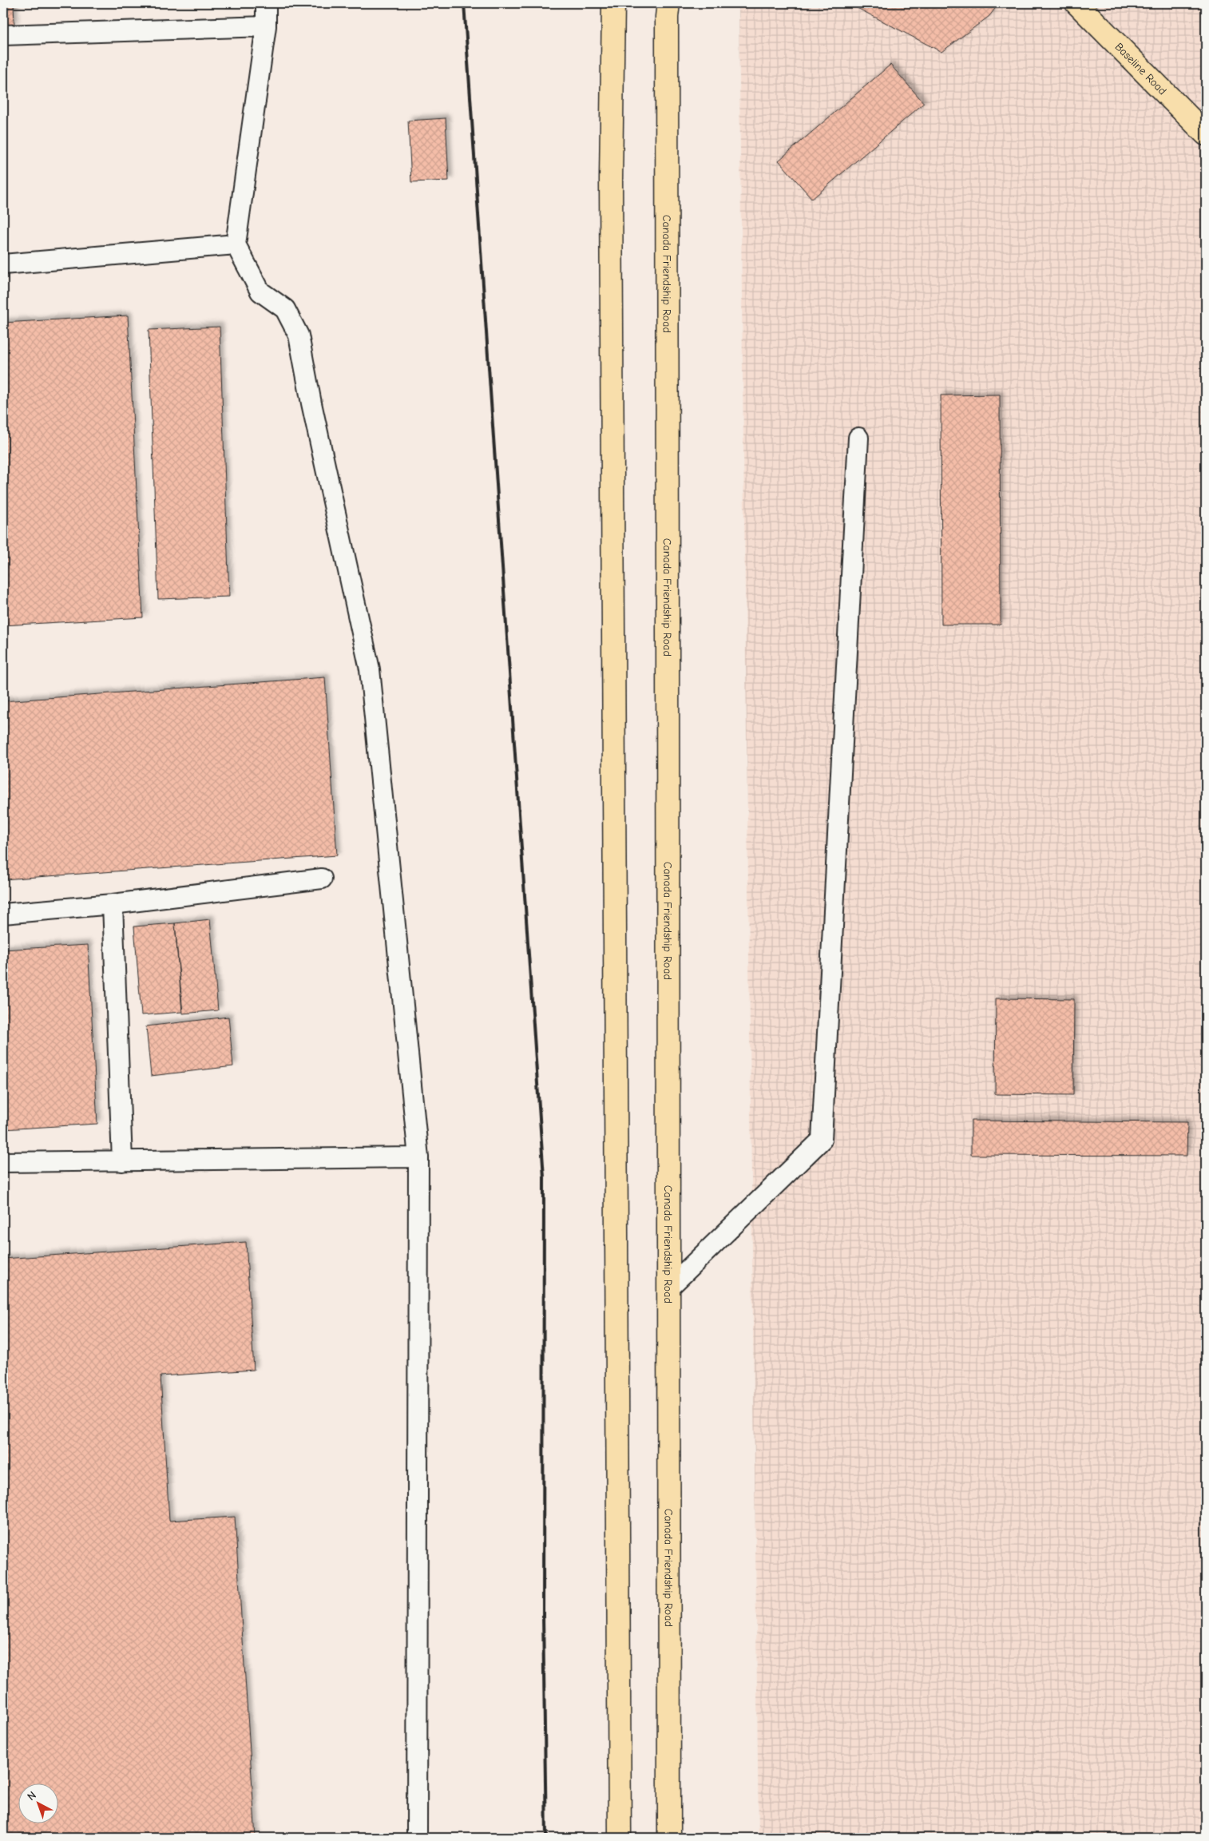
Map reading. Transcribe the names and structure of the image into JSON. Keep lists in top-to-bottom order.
{
  "streets": {
    "main road": ["Baseline Road", "Canada Friendship Road"]
  },
  "north": "top left"
}
